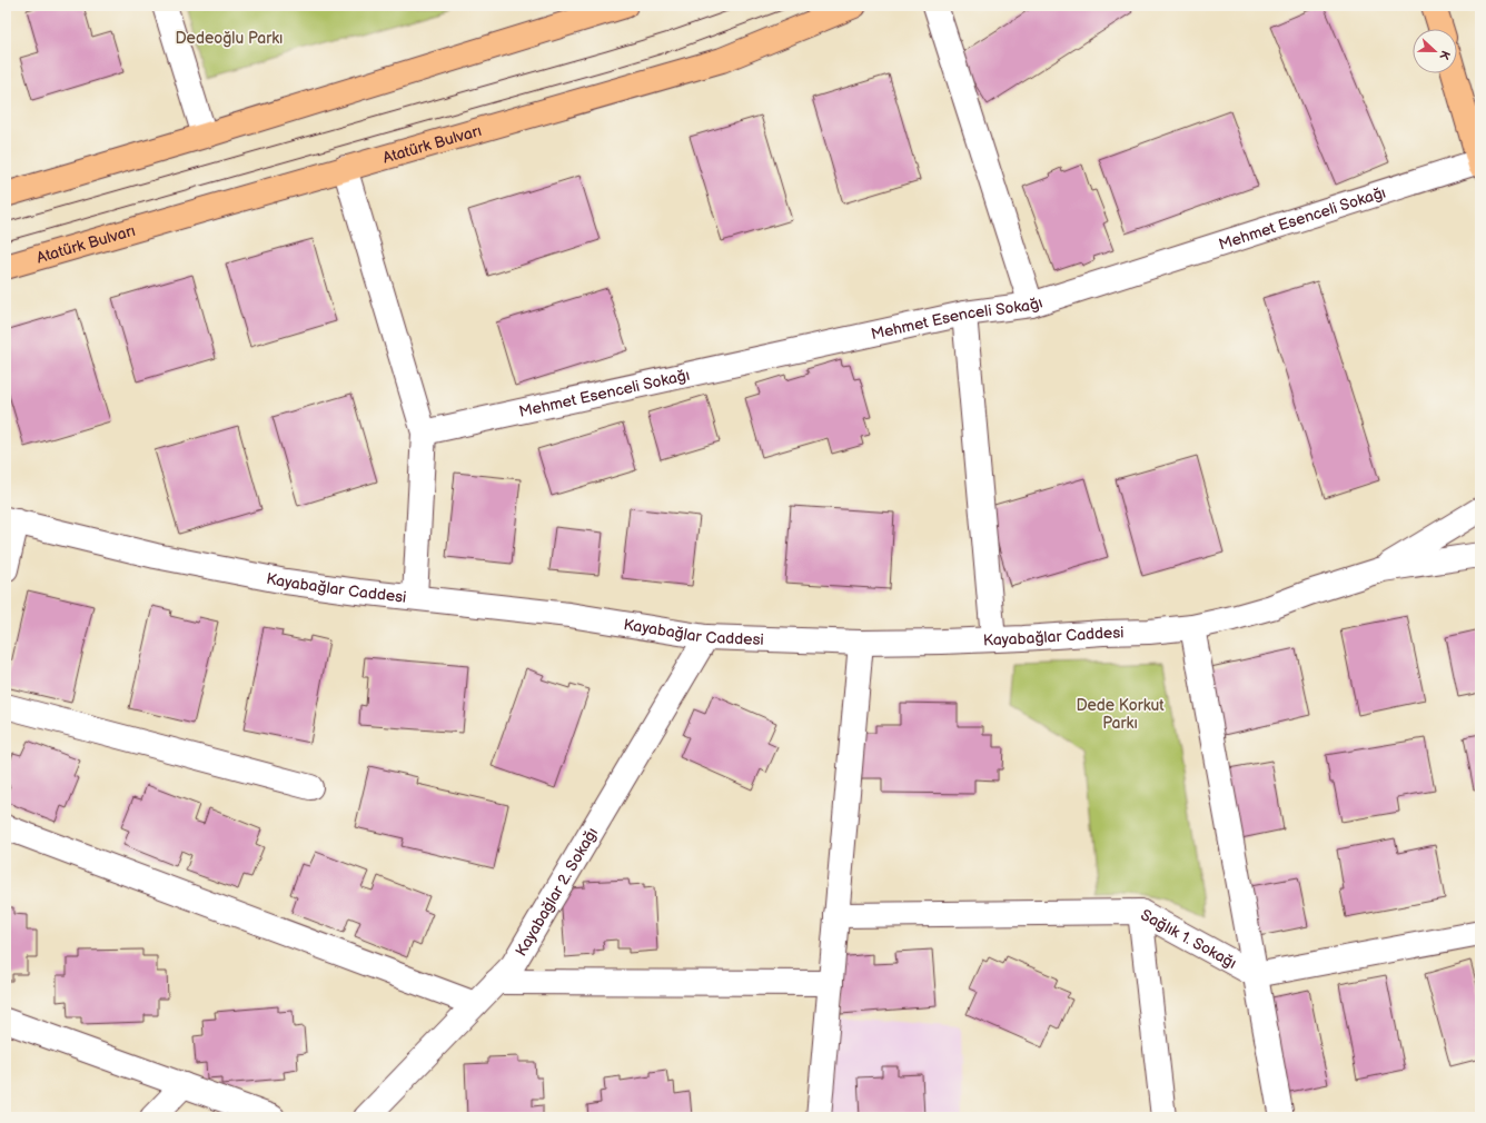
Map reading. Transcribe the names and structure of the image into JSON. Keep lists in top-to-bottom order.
{
  "streets": {
    "main road": ["Atatürk Bulvarı"],
    "street": [
      "Mehmet Esenceli Sokağı",
      "Kayabağlar Caddesi",
      "Kayabağlar 2. Sokağı",
      "Sağlık 1. Sokağı"
    ]
  },
  "crossings": [
    ["Kayabağlar Caddesi", "Kayabağlar 2. Sokağı"]
  ],
  "parks": ["Dedeoğlu Parkı", "Dede Korkut Parkı"],
  "north": "right"
}
